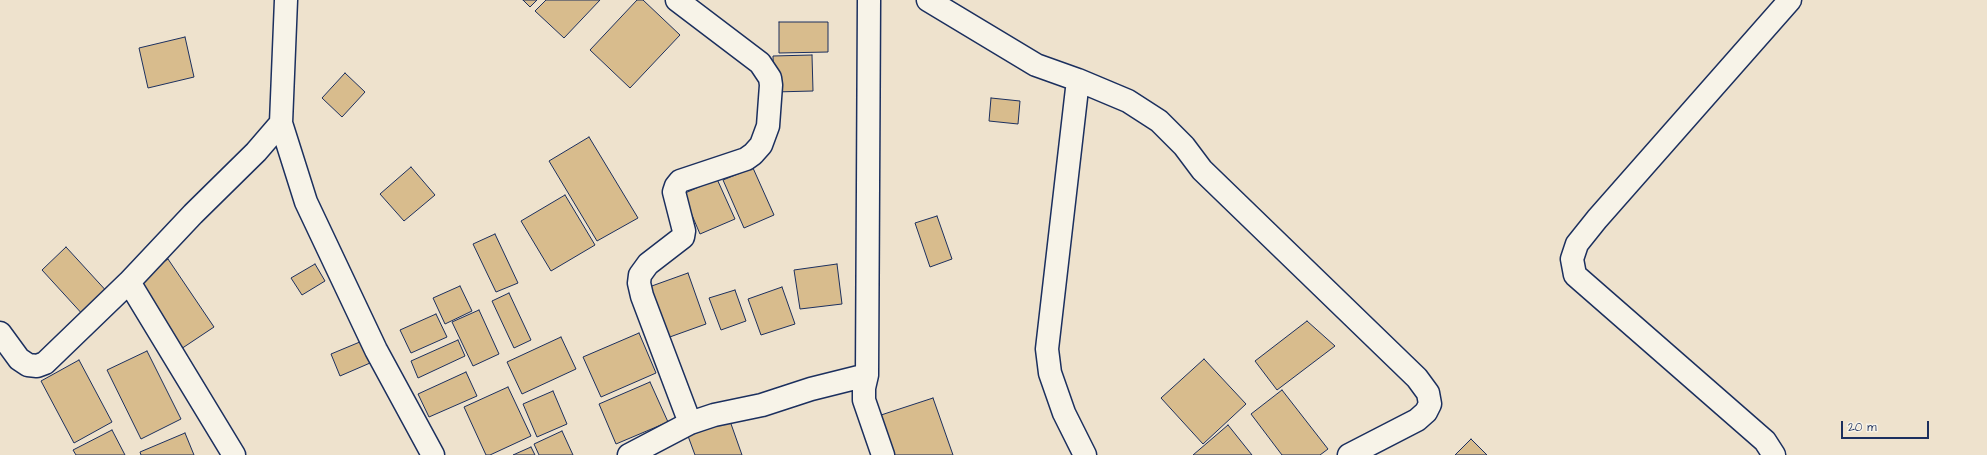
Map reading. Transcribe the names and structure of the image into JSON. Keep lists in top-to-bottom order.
{
  "scale_bar": "20 m"
}
